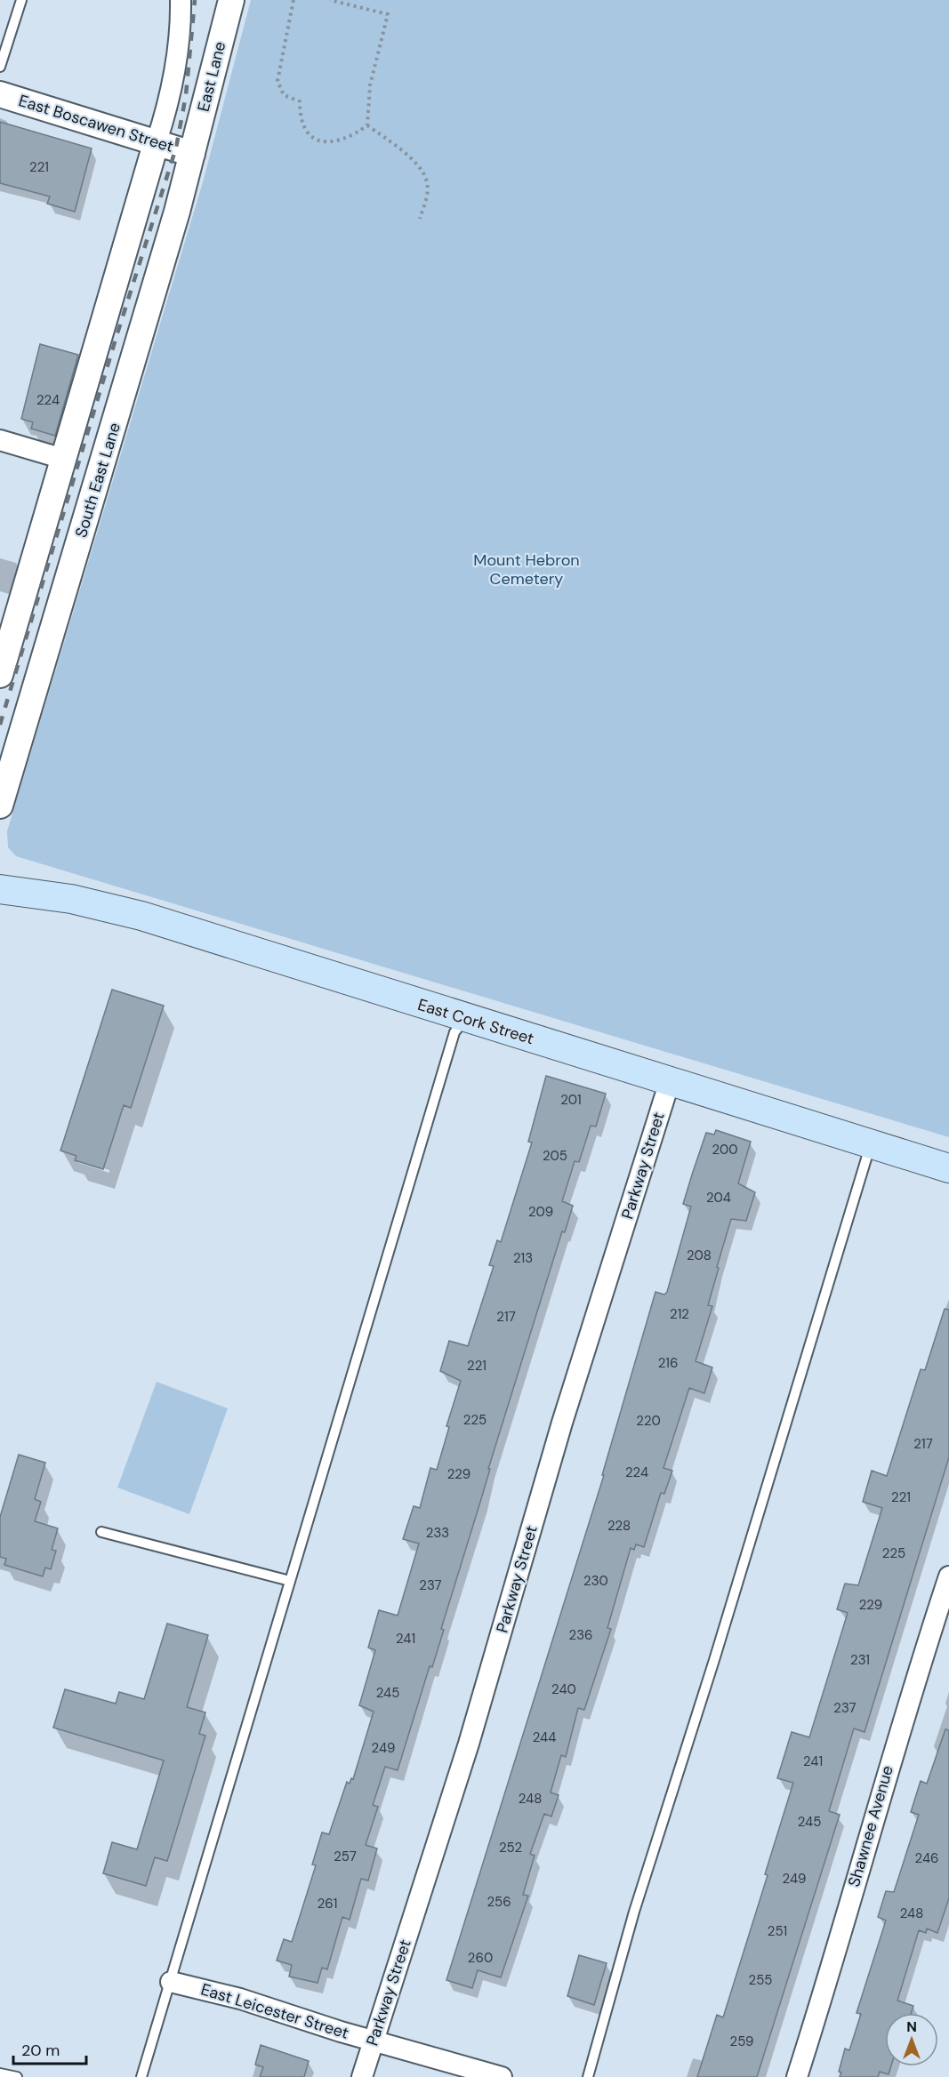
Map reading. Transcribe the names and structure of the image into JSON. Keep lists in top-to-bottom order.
{
  "streets": {
    "main road": ["East Cork Street"],
    "street": [
      "East Lane",
      "East Boscawen Street",
      "South East Lane",
      "Parkway Street",
      "Shawnee Avenue",
      "East Leicester Street"
    ]
  },
  "crossings": [
    ["East Lane", "East Boscawen Street"],
    ["East Lane", "South East Lane"],
    ["East Boscawen Street", "South East Lane"],
    ["East Cork Street", "Parkway Street"],
    ["Parkway Street", "East Leicester Street"]
  ],
  "parks": ["Mount Hebron Cemetery"],
  "house_numbers": [
    "221",
    "224",
    "201",
    "200",
    "205",
    "204",
    "209",
    "208",
    "213",
    "212",
    "217",
    "216",
    "221",
    "225",
    "220",
    "217",
    "224",
    "229",
    "221",
    "228",
    "233",
    "225",
    "230",
    "237",
    "229",
    "236",
    "241",
    "231",
    "240",
    "245",
    "237",
    "244",
    "249",
    "241",
    "248",
    "245",
    "252",
    "257",
    "246",
    "249",
    "256",
    "261",
    "248",
    "251",
    "260",
    "255",
    "259"
  ],
  "scale_bar": "20 m",
  "north": "top"
}
